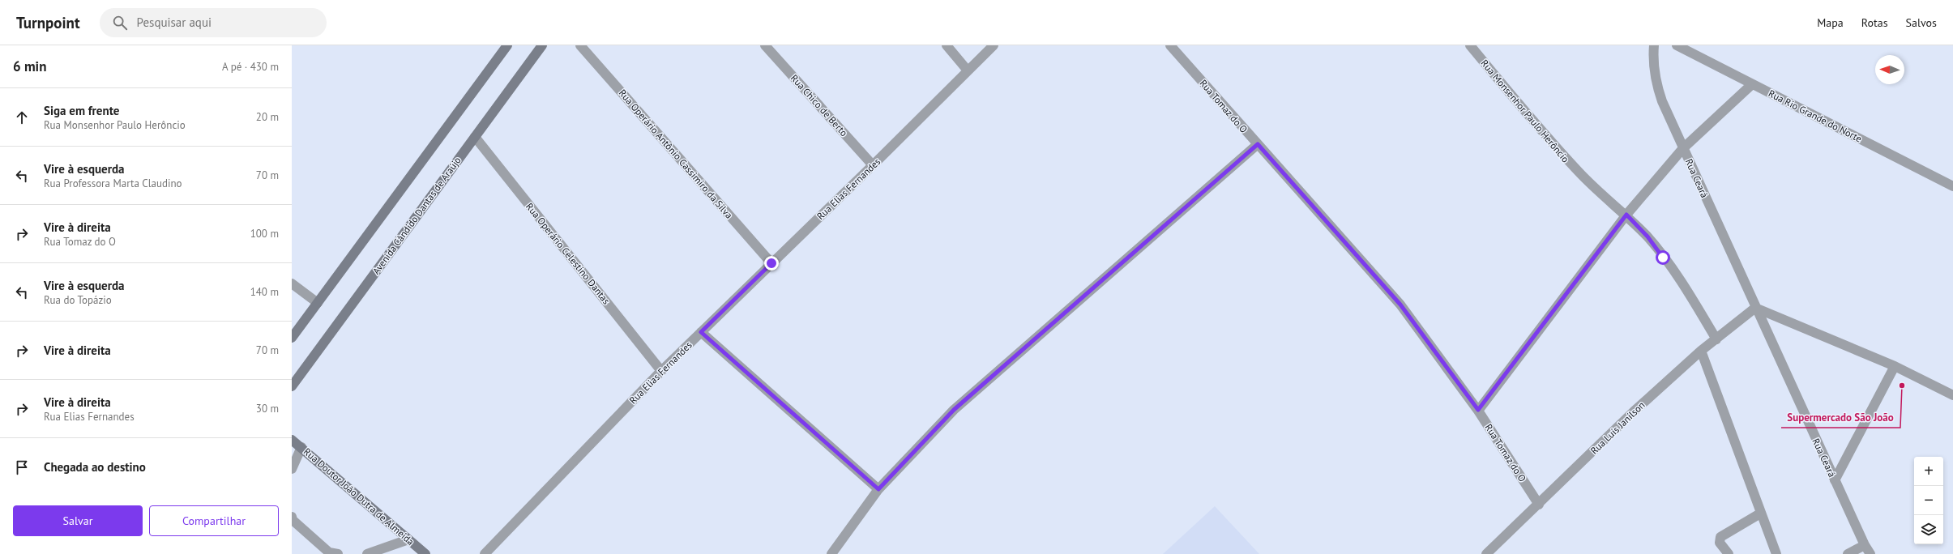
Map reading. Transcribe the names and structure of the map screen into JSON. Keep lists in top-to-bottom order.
{
  "streets": {
    "main road": ["Avenida Cândido Dantas de Araújo", "Rua Doutor João Dutra de Almeida"],
    "street": [
      "Rua Chico de Berto",
      "Rua Tomaz do O",
      "Rua Monsenhor Paulo Herôncio",
      "Rua Rio Grande do Norte",
      "Rua Operário Antônio Cassimiro da Silva",
      "Rua Ceará",
      "Rua Elias Fernandes",
      "Rua Operário Celestino Dantas",
      "Rua Luís Janílson"
    ]
  },
  "crossings": [
    ["Rua Chico de Berto", "Rua Elias Fernandes"],
    ["Rua Tomaz do O", "Rua Luís Janílson"],
    ["Rua Monsenhor Paulo Herôncio", "Rua Luís Janílson"],
    ["Rua Operário Antônio Cassimiro da Silva", "Rua Elias Fernandes"],
    ["Rua Ceará", "Rua Luís Janílson"],
    ["Rua Elias Fernandes", "Rua Operário Celestino Dantas"],
    ["Avenida Cândido Dantas de Araújo", "Rua Operário Celestino Dantas"]
  ],
  "places": ["Supermercado São João"],
  "north": "left",
  "page": {
    "header": "Turnpoint",
    "search": "Pesquisar aqui",
    "nav": ["Mapa", "Rotas", "Salvos"],
    "heading": ["6 min", "A pé · 430 m"],
    "list": [
      ["Siga em frente", "Rua Monsenhor Paulo Herôncio", "20 m"],
      ["Vire à esquerda", "Rua Professora Marta Claudino", "70 m"],
      ["Vire à direita", "Rua Tomaz do O", "100 m"],
      ["Vire à esquerda", "Rua do Topázio", "140 m"],
      ["Vire à direita", "70 m"],
      ["Vire à direita", "Rua Elias Fernandes", "30 m"],
      "Chegada ao destino"
    ],
    "map_buttons": ["+", "−"],
    "buttons": ["Salvar", "Compartilhar"]
  }
}
